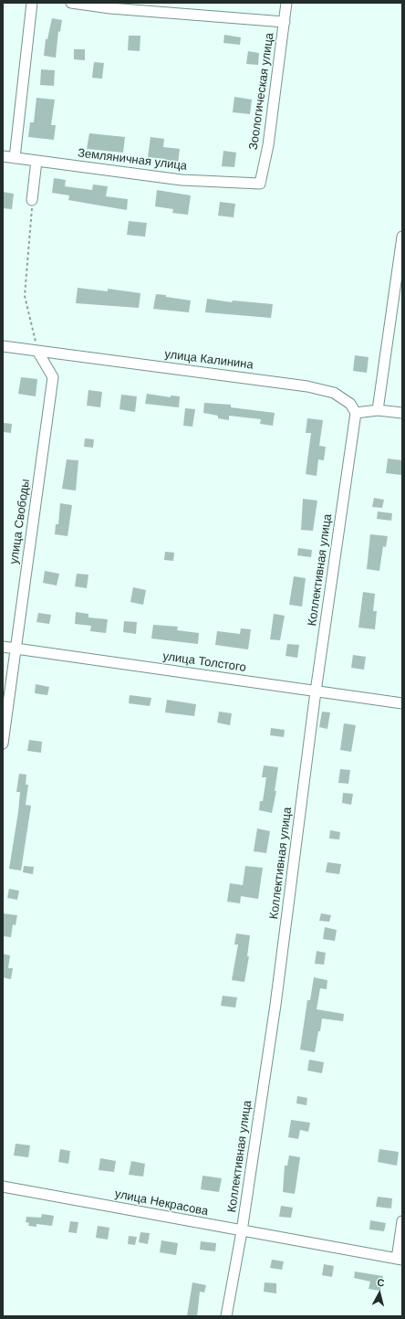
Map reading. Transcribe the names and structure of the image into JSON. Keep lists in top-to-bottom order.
{
  "streets": {
    "street": [
      "Зоологическая улица",
      "Земляничная улица",
      "улица Калинина",
      "улица Свободы",
      "Коллективная улица",
      "улица Толстого",
      "улица Некрасова"
    ]
  },
  "crossings": [
    ["Зоологическая улица", "Земляничная улица"],
    ["улица Калинина", "улица Свободы"],
    ["улица Калинина", "Коллективная улица"],
    ["улица Свободы", "улица Толстого"],
    ["Коллективная улица", "улица Толстого"],
    ["Коллективная улица", "улица Некрасова"]
  ],
  "north": "top"
}
